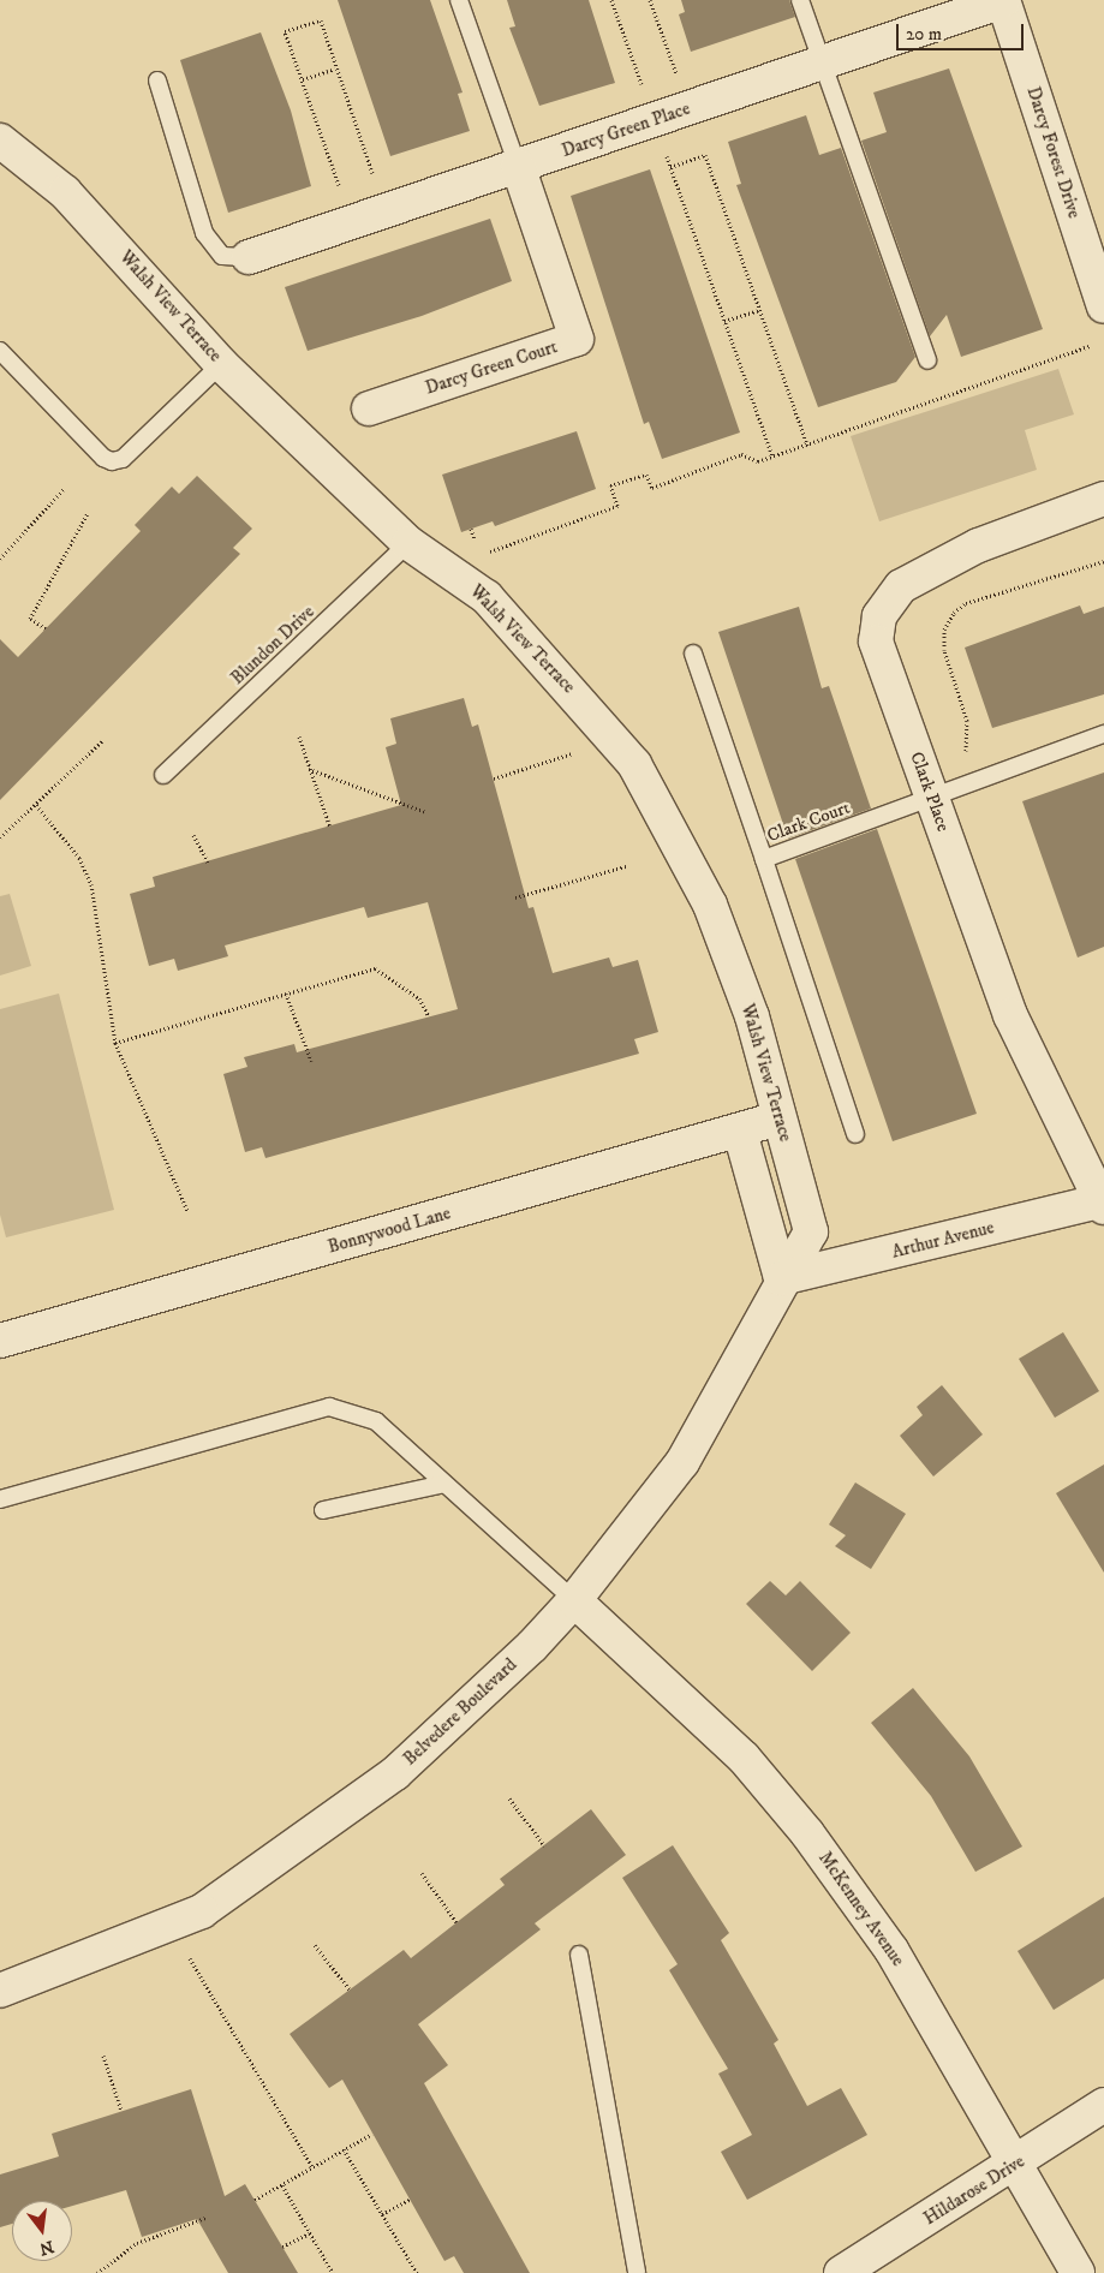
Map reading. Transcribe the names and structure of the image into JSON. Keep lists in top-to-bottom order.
{
  "streets": {
    "street": [
      "Darcy Green Place",
      "Darcy Forest Drive",
      "Walsh View Terrace",
      "Darcy Green Court",
      "Clark Place",
      "Bonnywood Lane",
      "Arthur Avenue",
      "Belvedere Boulevard",
      "McKenney Avenue",
      "Hildarose Drive"
    ],
    "lane": ["Blundon Drive", "Clark Court"]
  },
  "crossings": [
    ["Darcy Green Place", "Darcy Forest Drive"],
    ["Darcy Green Place", "Darcy Green Court"],
    ["Walsh View Terrace", "Blundon Drive"],
    ["Walsh View Terrace", "Bonnywood Lane"],
    ["Walsh View Terrace", "Arthur Avenue"],
    ["Walsh View Terrace", "Belvedere Boulevard"],
    ["Clark Place", "Clark Court"],
    ["Clark Place", "Arthur Avenue"],
    ["Arthur Avenue", "Belvedere Boulevard"],
    ["Belvedere Boulevard", "McKenney Avenue"],
    ["McKenney Avenue", "Hildarose Drive"]
  ],
  "scale_bar": "20 m",
  "north": "bottom"
}
